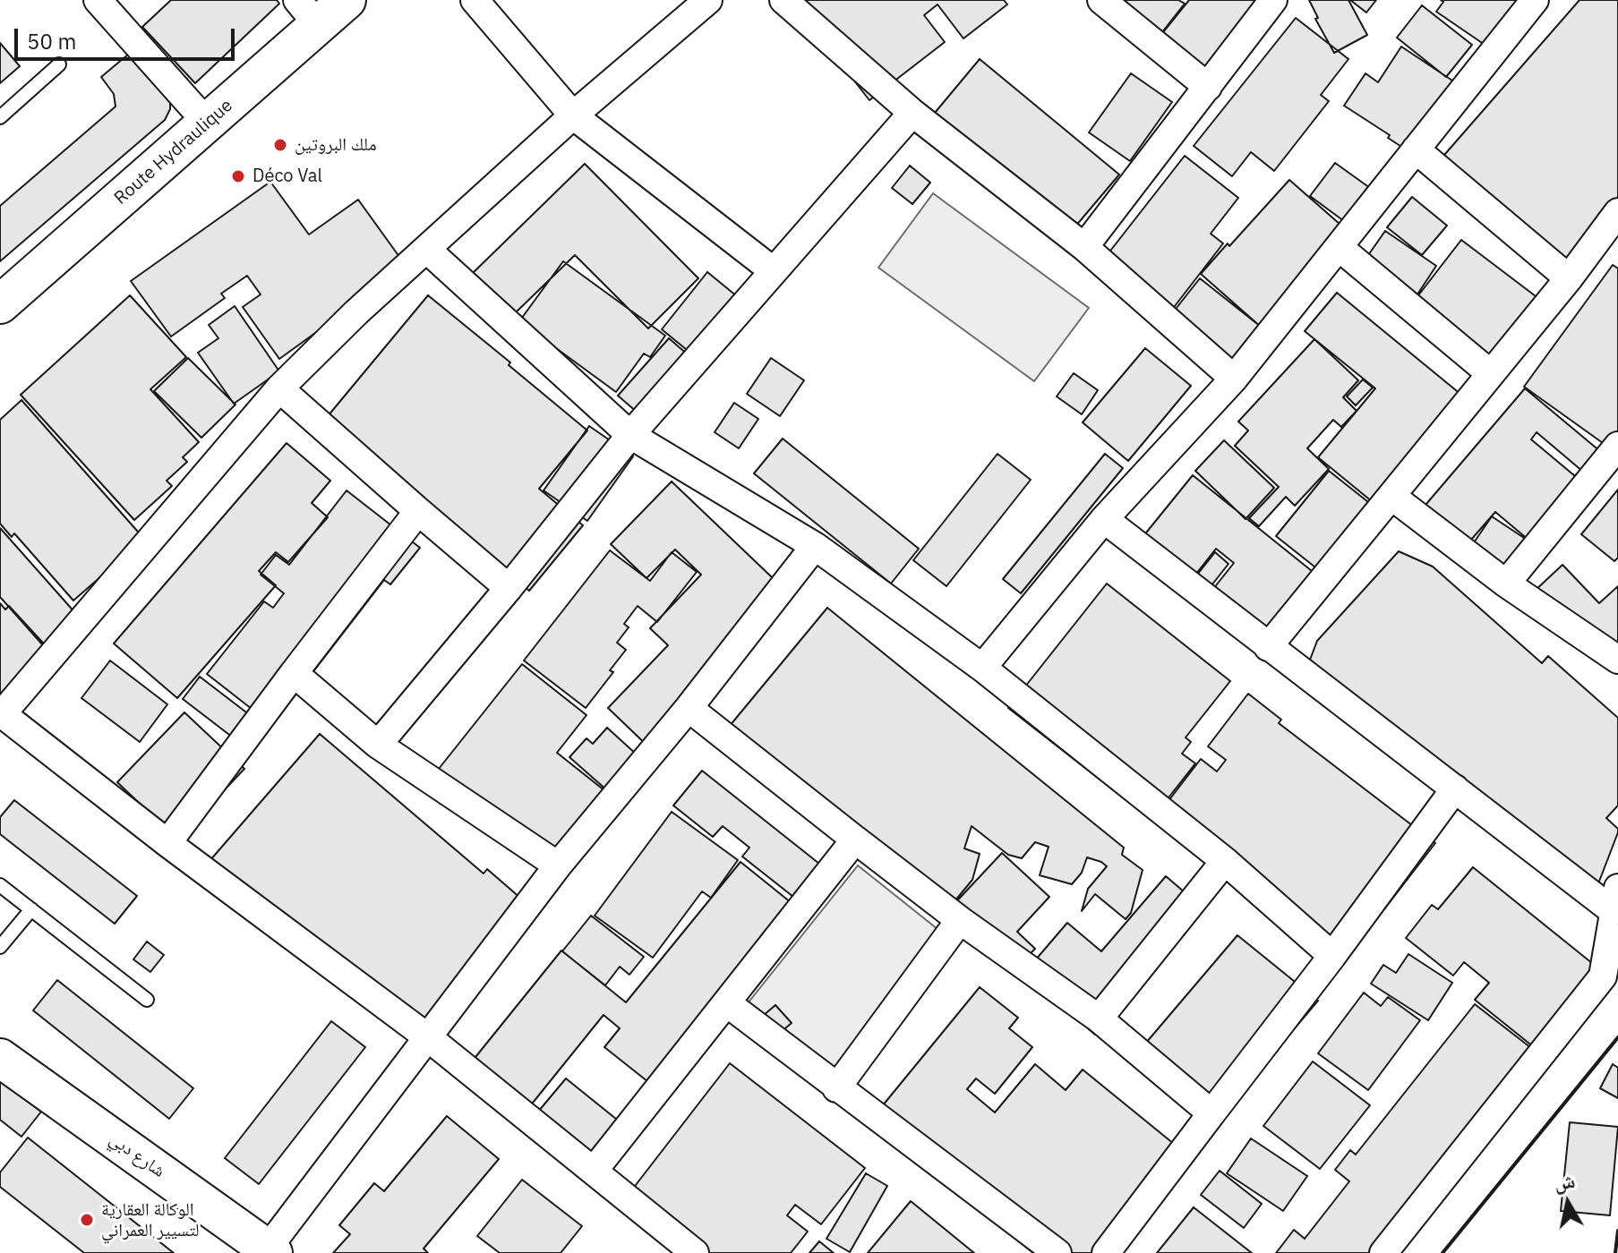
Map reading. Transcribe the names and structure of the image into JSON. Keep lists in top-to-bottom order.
{
  "streets": {
    "main road": ["Route Hydraulique", "شارع دبي"]
  },
  "places": ["ملك البروتين", "Déco Val", "الوكالة العقارية لتسيير العمراني"],
  "scale_bar": "50 m",
  "north": "top"
}
